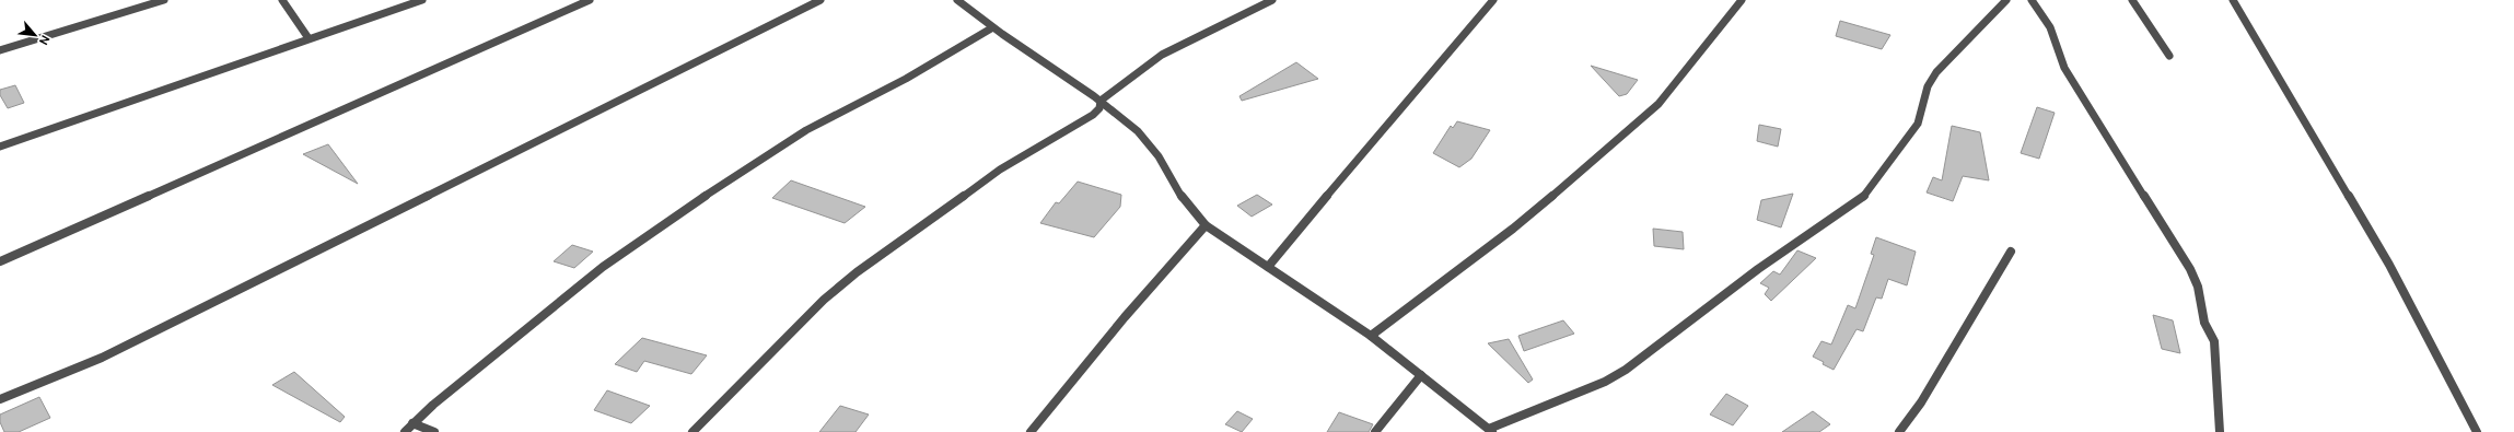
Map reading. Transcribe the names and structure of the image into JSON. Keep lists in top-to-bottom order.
{
  "north": "bottom right"
}
